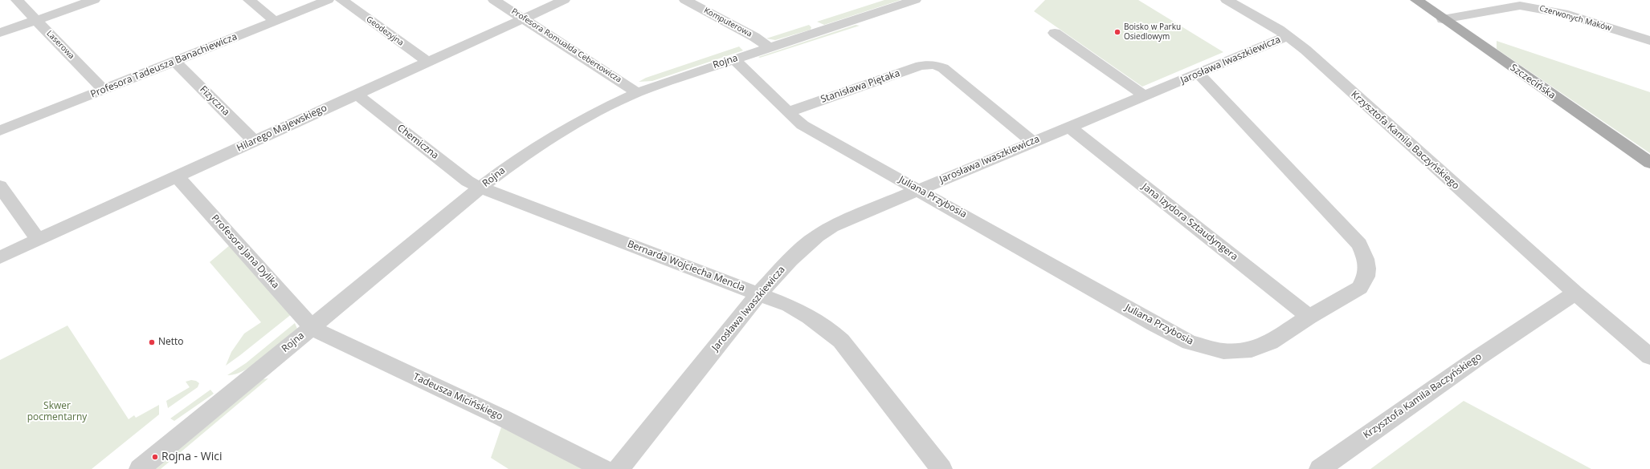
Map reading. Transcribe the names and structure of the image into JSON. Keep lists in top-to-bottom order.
{
  "streets": {
    "main road": ["Szczecińska"],
    "street": [
      "Czerwonych Maków",
      "Komputerowa",
      "Geodezyjna",
      "Laserowa",
      "Profesora Romualda Cebertowicza",
      "Jarosława Iwaszkiewicza",
      "Rojna",
      "Profesora Tadeusza Banachiewicza",
      "Stanisława Piętaka",
      "Fizyczna",
      "Hilarego Majewskiego",
      "Krzysztofa Kamila Baczyńskiego",
      "Chemiczna",
      "Juliana Przybosia",
      "Jana Izydora Sztaudyngera",
      "Profesora Jana Dylika",
      "Bernarda Wojciecha Mencla",
      "Tadeusza Micińskiego"
    ]
  },
  "crossings": [
    ["Czerwonych Maków", "Szczecińska"],
    ["Komputerowa", "Rojna"],
    ["Geodezyjna", "Hilarego Majewskiego"],
    ["Laserowa", "Profesora Tadeusza Banachiewicza"],
    ["Profesora Romualda Cebertowicza", "Rojna"],
    ["Profesora Romualda Cebertowicza", "Hilarego Majewskiego"],
    ["Jarosława Iwaszkiewicza", "Stanisława Piętaka"],
    ["Jarosława Iwaszkiewicza", "Krzysztofa Kamila Baczyńskiego"],
    ["Jarosława Iwaszkiewicza", "Juliana Przybosia"],
    ["Jarosława Iwaszkiewicza", "Jana Izydora Sztaudyngera"],
    ["Jarosława Iwaszkiewicza", "Bernarda Wojciecha Mencla"],
    ["Rojna", "Chemiczna"],
    ["Rojna", "Juliana Przybosia"],
    ["Rojna", "Profesora Jana Dylika"],
    ["Rojna", "Bernarda Wojciecha Mencla"],
    ["Rojna", "Tadeusza Micińskiego"],
    ["Profesora Tadeusza Banachiewicza", "Fizyczna"],
    ["Stanisława Piętaka", "Juliana Przybosia"],
    ["Fizyczna", "Hilarego Majewskiego"],
    ["Hilarego Majewskiego", "Chemiczna"],
    ["Hilarego Majewskiego", "Profesora Jana Dylika"],
    ["Chemiczna", "Bernarda Wojciecha Mencla"],
    ["Juliana Przybosia", "Jana Izydora Sztaudyngera"],
    ["Profesora Jana Dylika", "Tadeusza Micińskiego"]
  ],
  "parks": ["Skwer pocmentarny"],
  "places": ["Boisko w Parku Osiedlowym", "Netto", "Rojna - Wici"]
}
